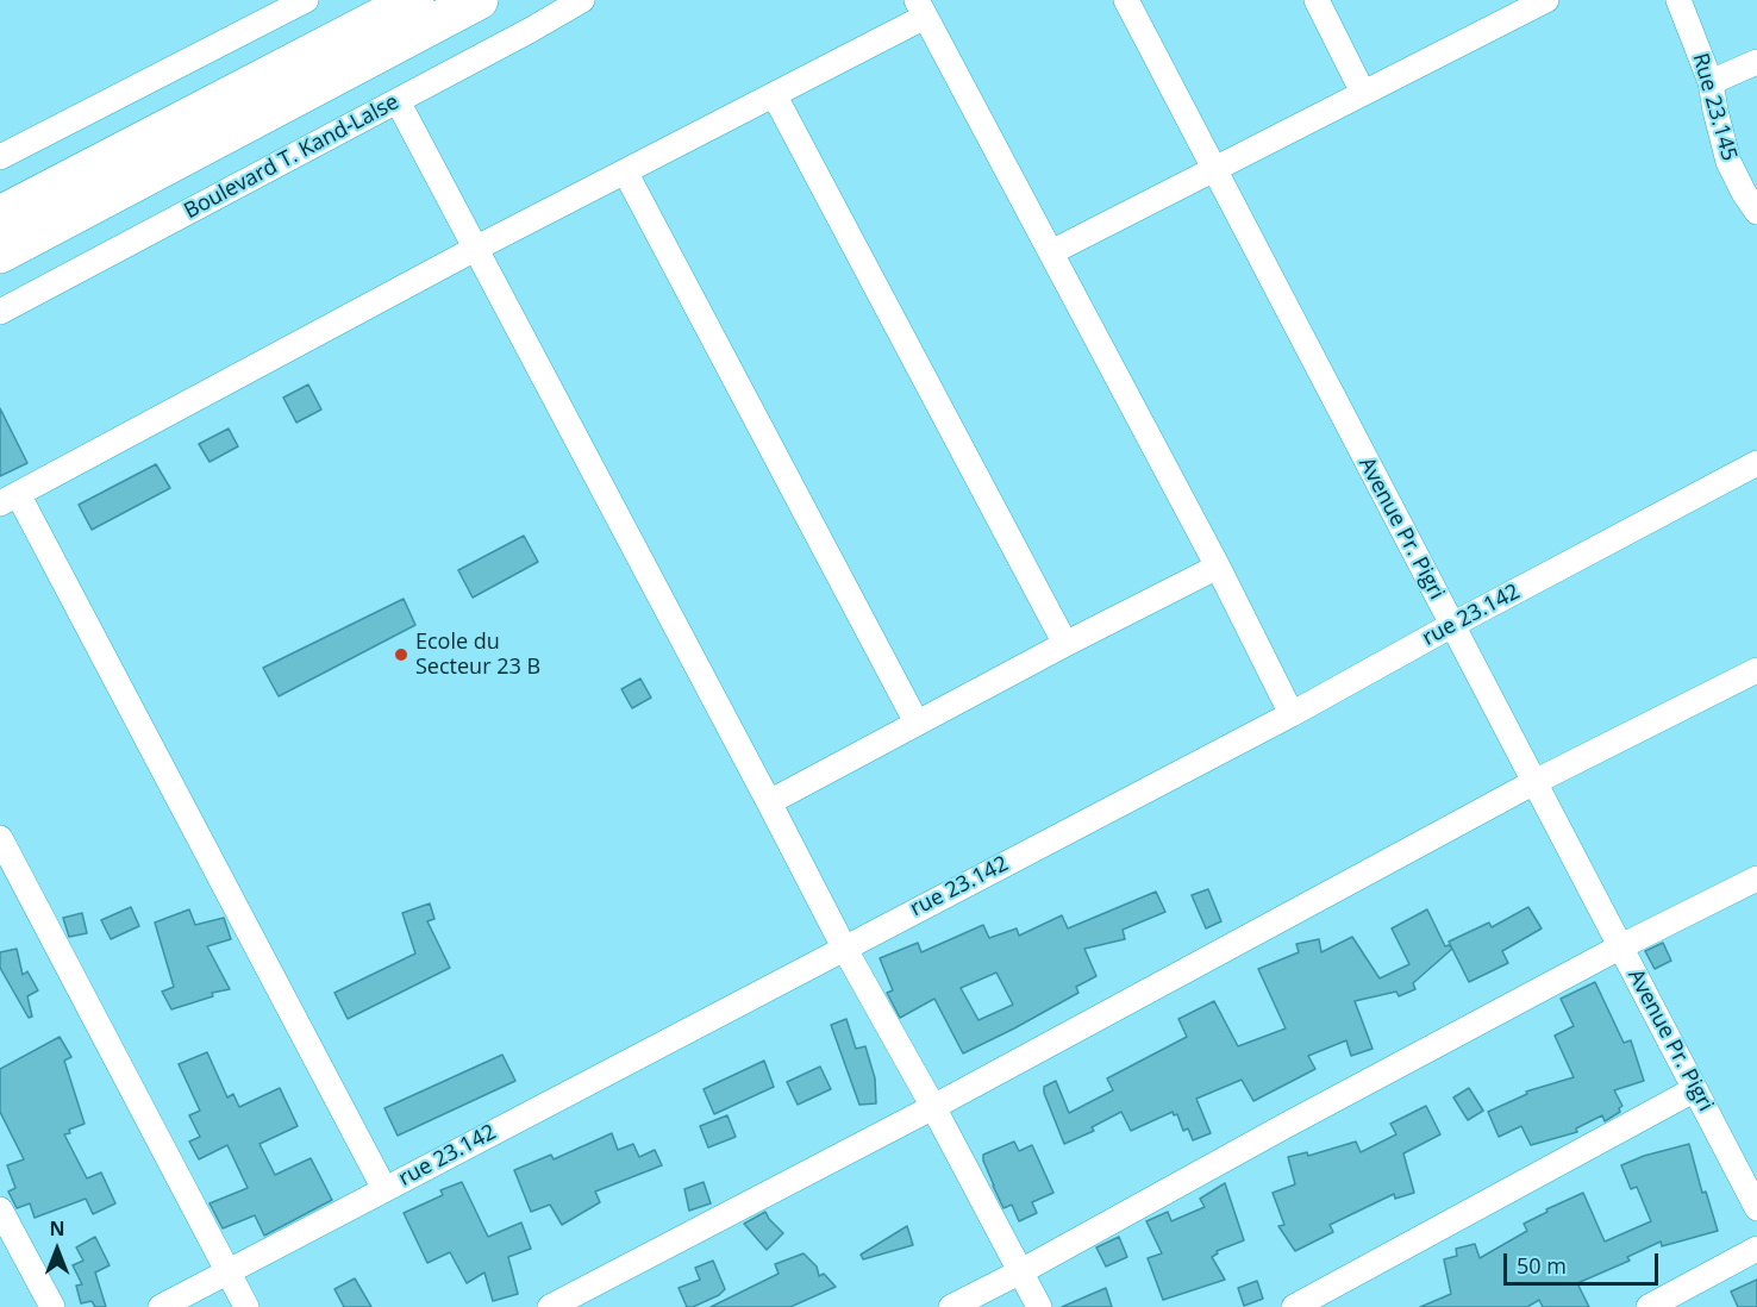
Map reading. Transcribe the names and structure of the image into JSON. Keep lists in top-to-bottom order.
{
  "streets": {
    "street": [
      "Rue 23.145",
      "Boulevard T. Kand-Lalse",
      "Avenue Pr. Pigri",
      "rue 23.142"
    ]
  },
  "crossings": [
    ["Avenue Pr. Pigri", "rue 23.142"]
  ],
  "places": ["Ecole du Secteur 23 B"],
  "scale_bar": "50 m",
  "north": "top"
}
